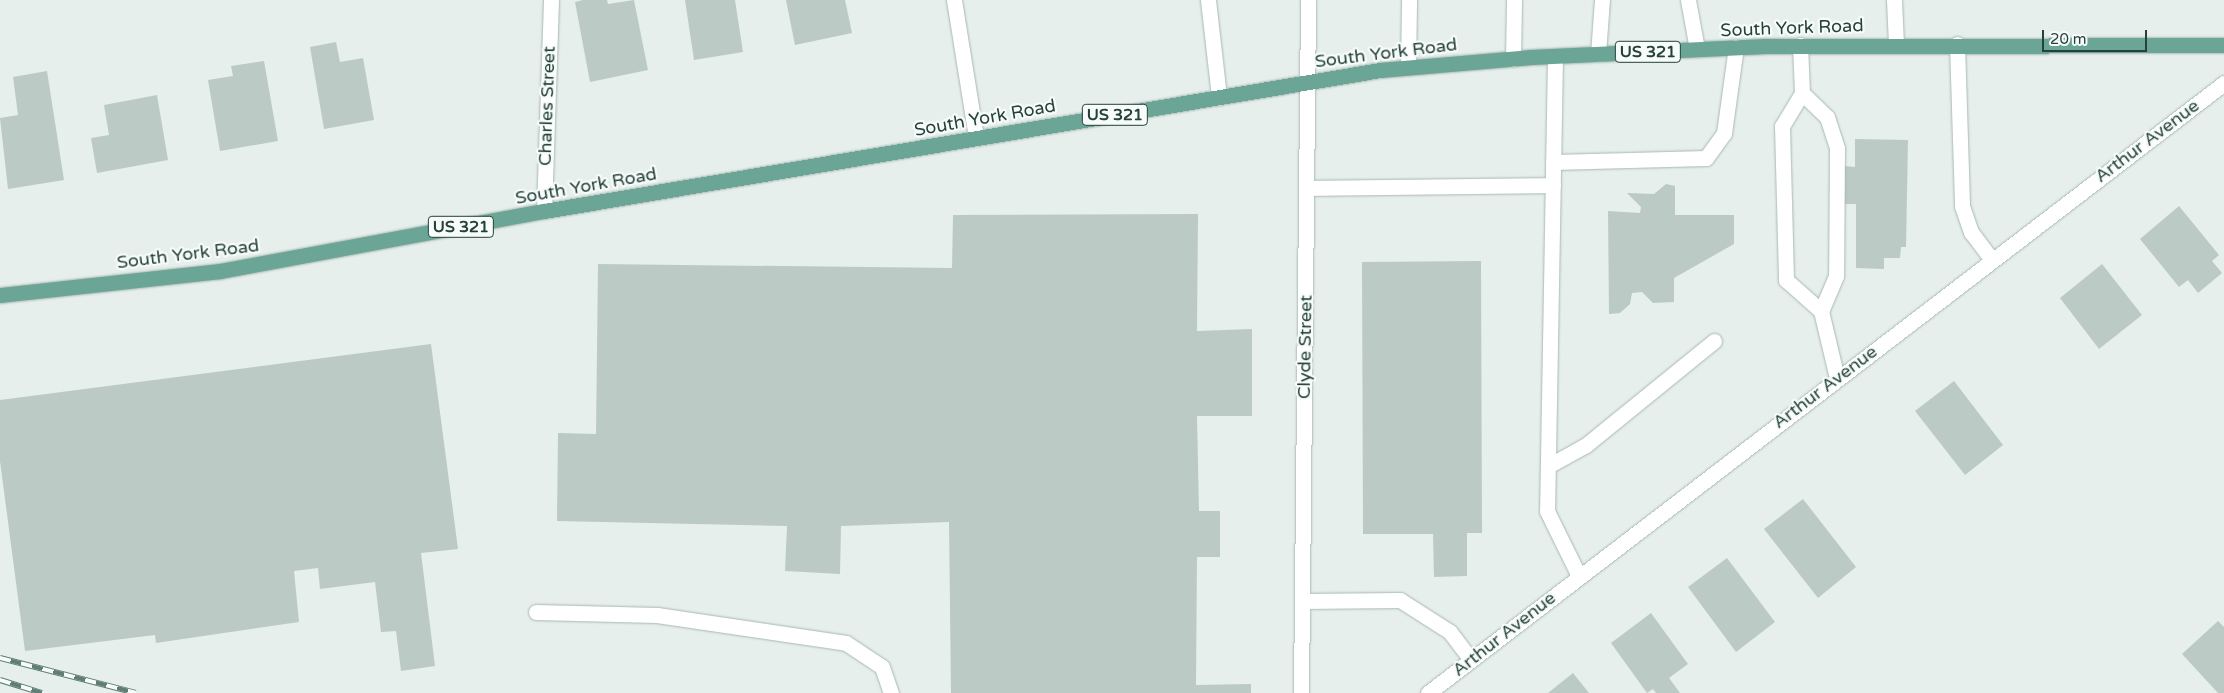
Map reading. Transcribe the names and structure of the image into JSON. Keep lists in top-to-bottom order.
{
  "streets": {
    "main road": ["South York Road", "US 321"],
    "street": ["Charles Street", "Arthur Avenue", "Clyde Street"]
  },
  "crossings": [
    ["South York Road", "Charles Street"],
    ["South York Road", "Clyde Street"]
  ],
  "scale_bar": "20 m"
}
